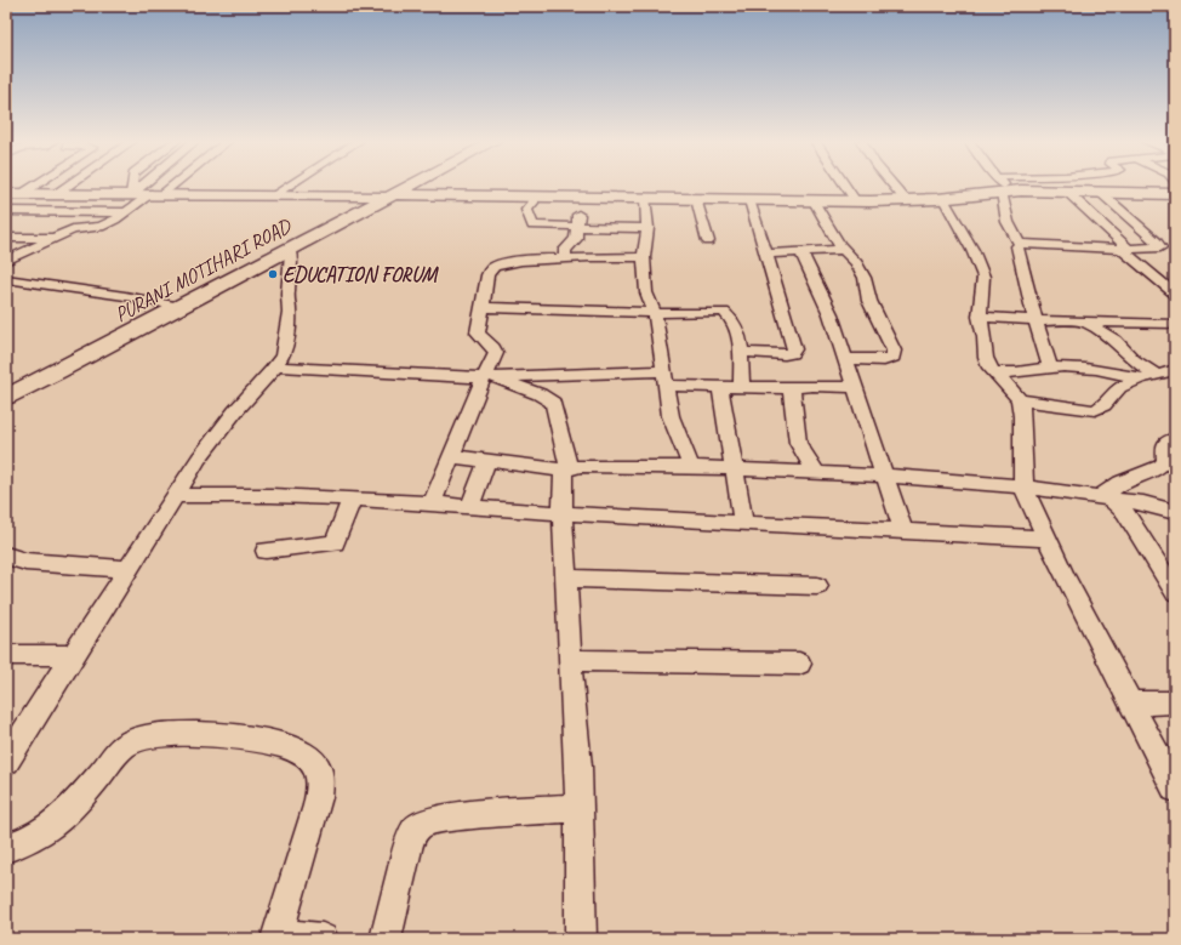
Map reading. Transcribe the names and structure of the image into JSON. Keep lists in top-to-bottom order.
{
  "streets": {
    "street": ["PURANI MOTIHARI ROAD"]
  },
  "places": ["EDUCATION FORUM"]
}
